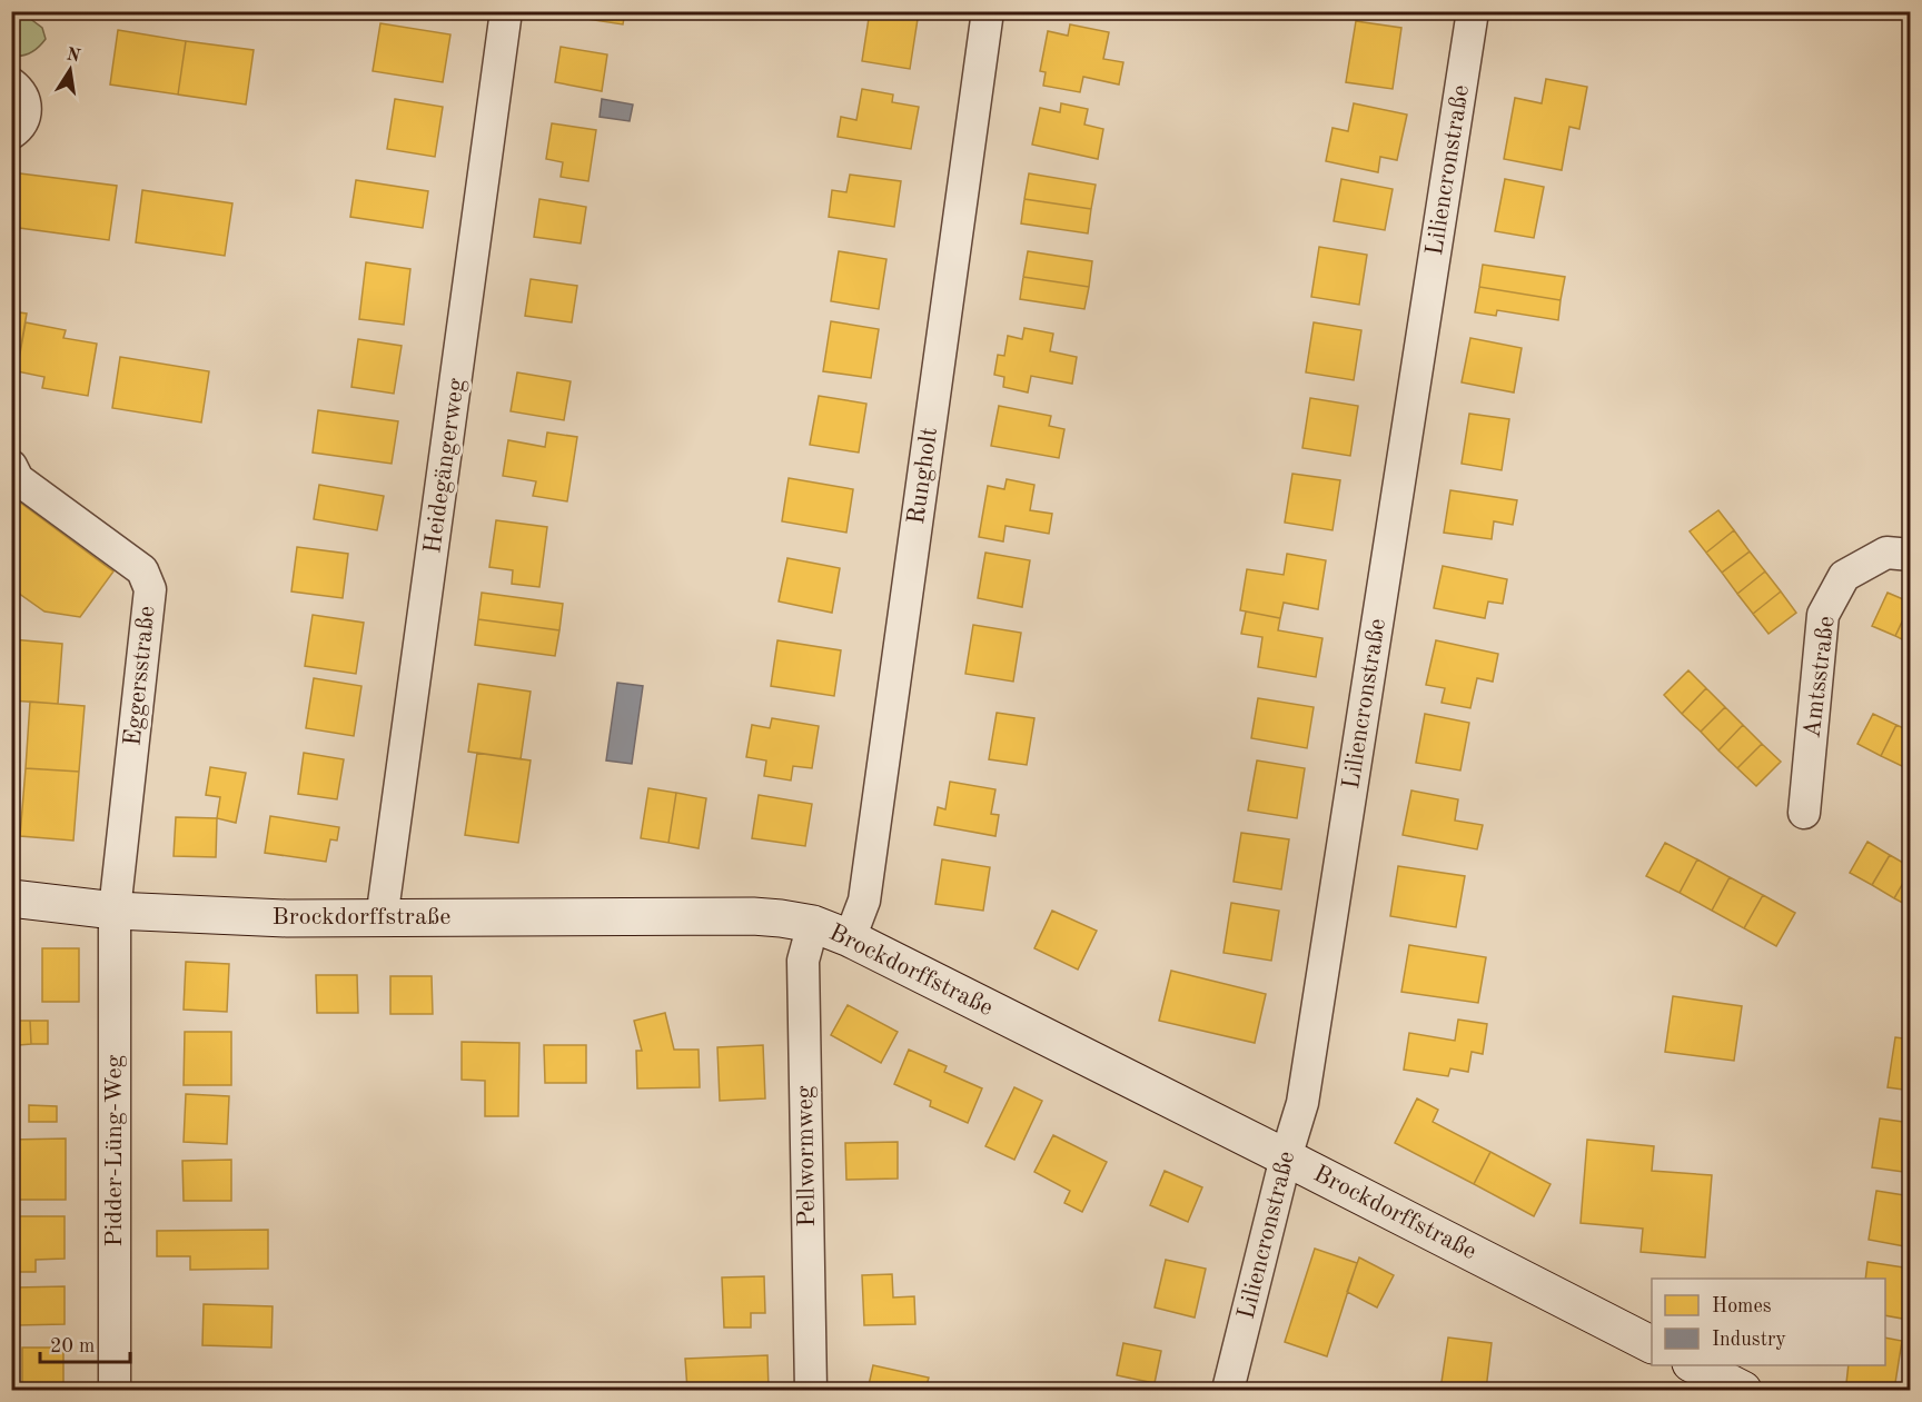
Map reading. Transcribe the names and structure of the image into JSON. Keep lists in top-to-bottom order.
{
  "streets": {
    "street": [
      "Liliencronstraße",
      "Heidegängerweg",
      "Rungholt",
      "Eggersstraße",
      "Amtsstraße",
      "Brockdorffstraße",
      "Pidder-Lüng-Weg",
      "Pellwormweg"
    ]
  },
  "crossings": [
    ["Liliencronstraße", "Brockdorffstraße"],
    ["Heidegängerweg", "Brockdorffstraße"],
    ["Rungholt", "Brockdorffstraße"],
    ["Eggersstraße", "Brockdorffstraße"],
    ["Eggersstraße", "Pidder-Lüng-Weg"],
    ["Brockdorffstraße", "Pidder-Lüng-Weg"],
    ["Brockdorffstraße", "Pellwormweg"]
  ],
  "legend": ["Homes", "Industry"],
  "scale_bar": "20 m",
  "north": "top"
}
